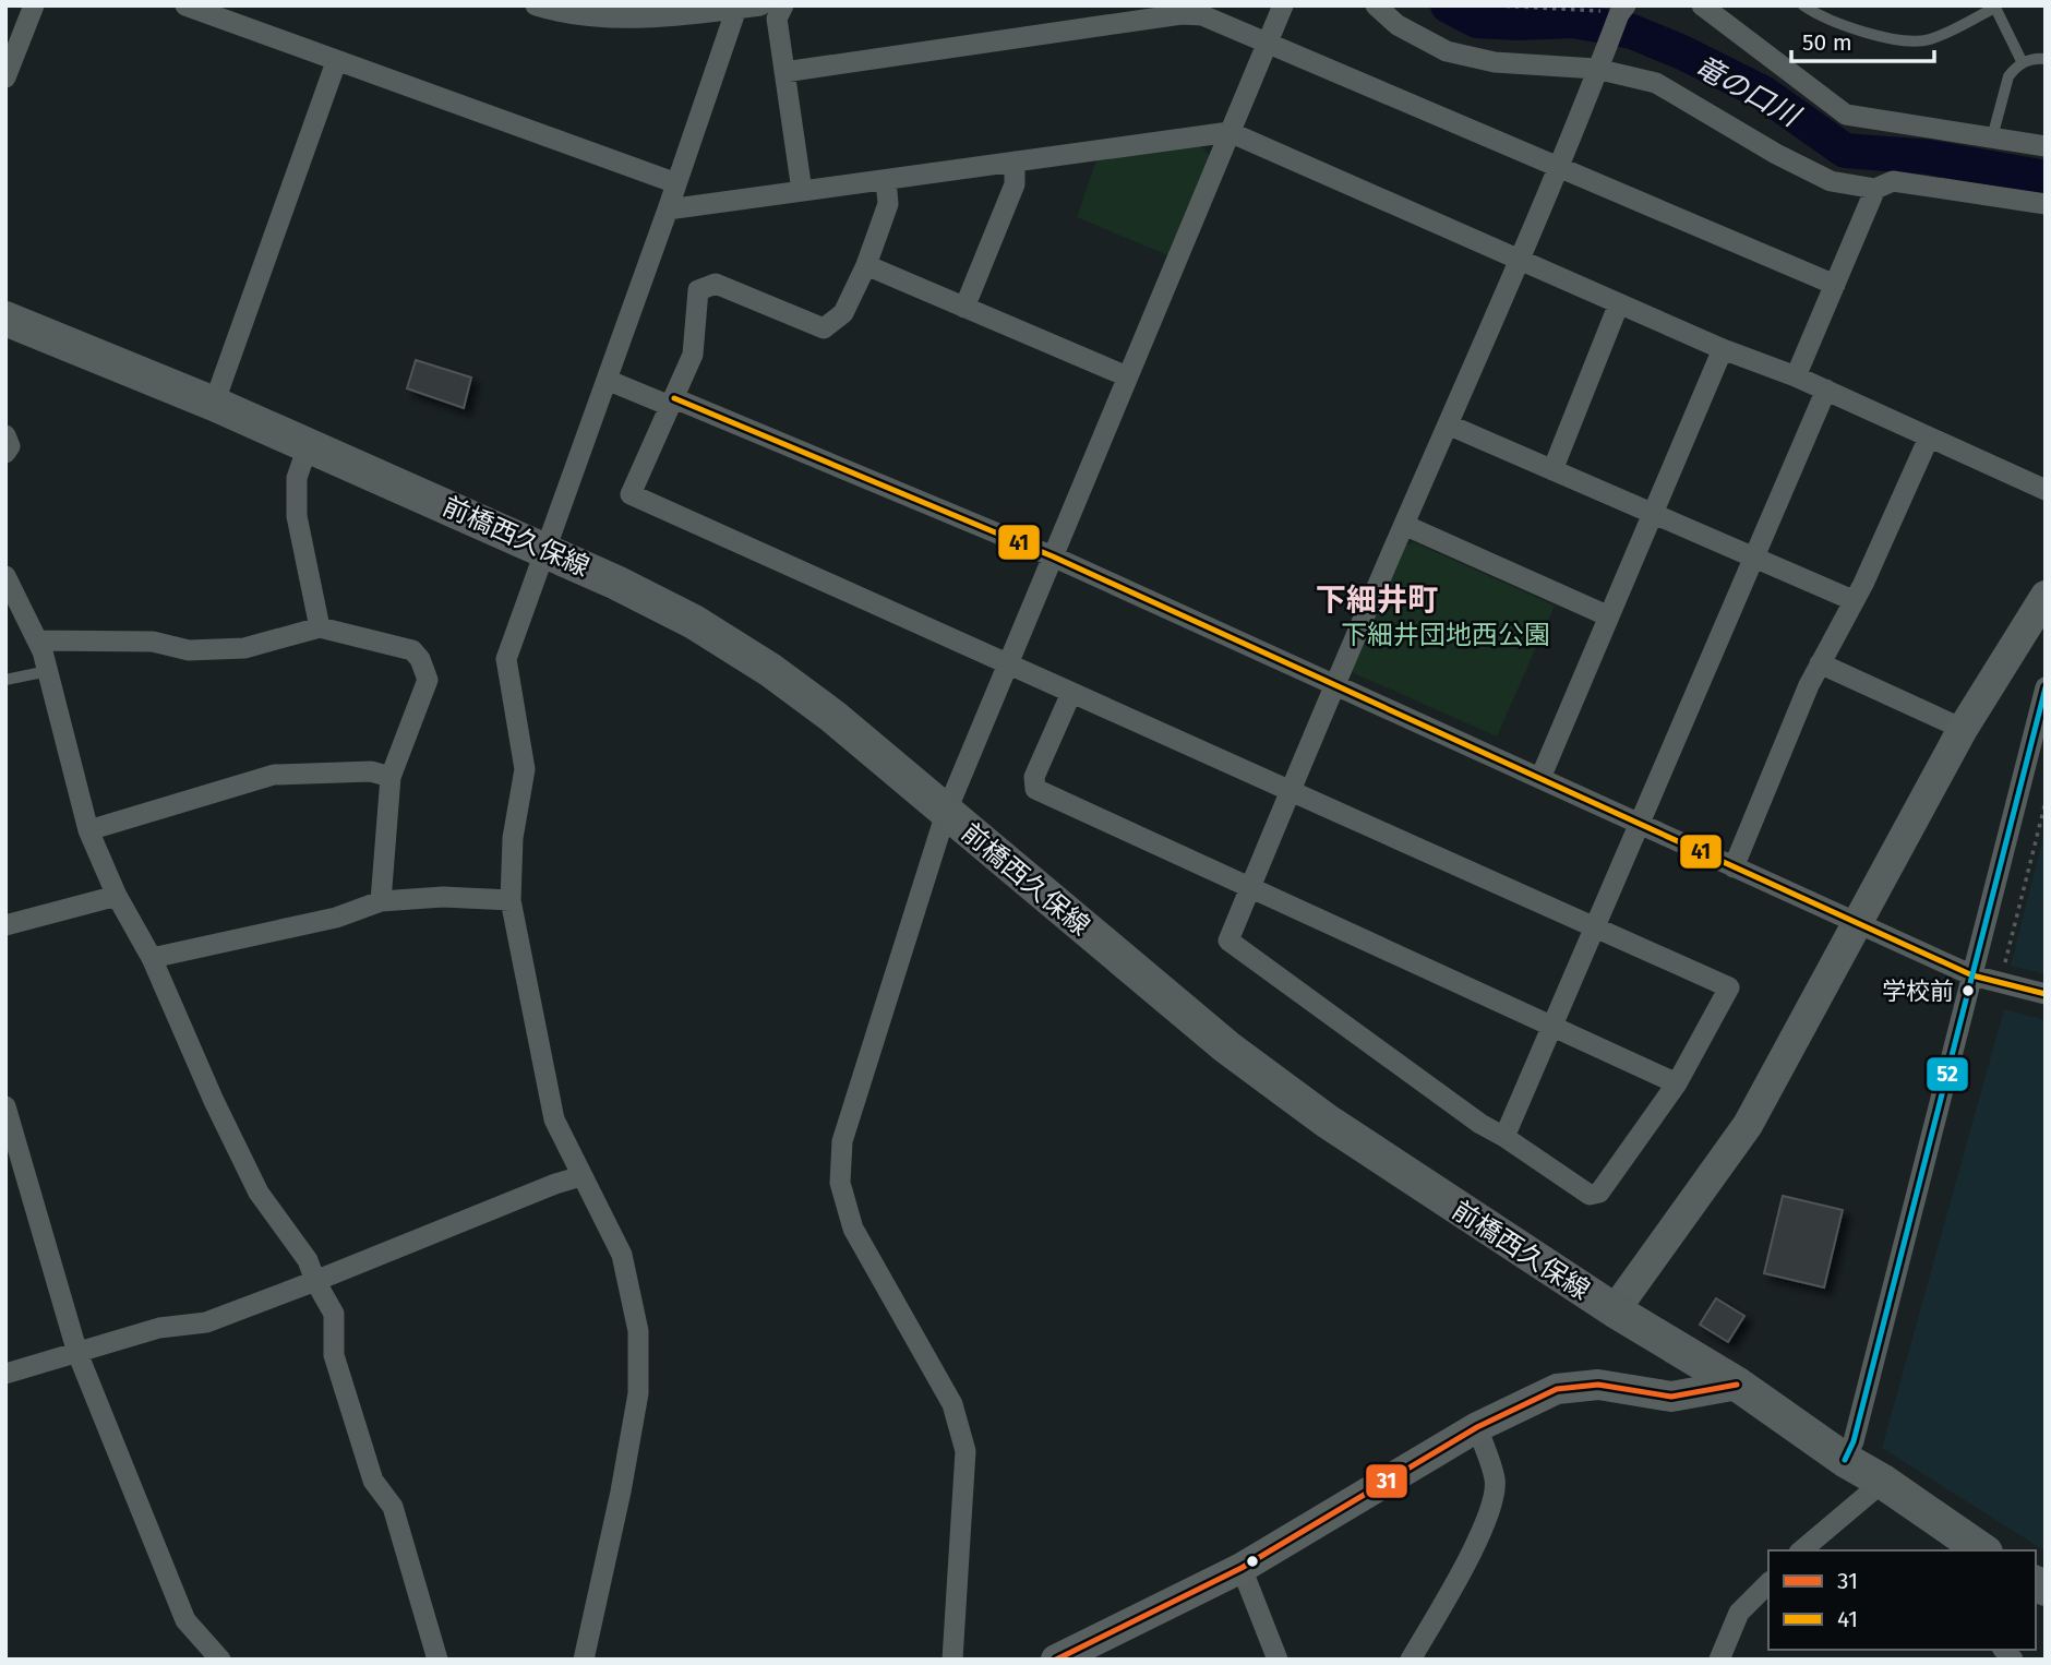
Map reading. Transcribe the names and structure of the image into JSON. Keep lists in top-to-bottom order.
{
  "streets": {
    "main road": ["前橋西久保線"]
  },
  "districts": ["下細井町"],
  "water": ["竜の口川"],
  "parks": ["下細井団地西公園"],
  "places": ["学校前"],
  "lines": ["transit line 41", "transit line 52", "transit line 31"],
  "legend": ["31", "41"],
  "scale_bar": "50 m"
}
